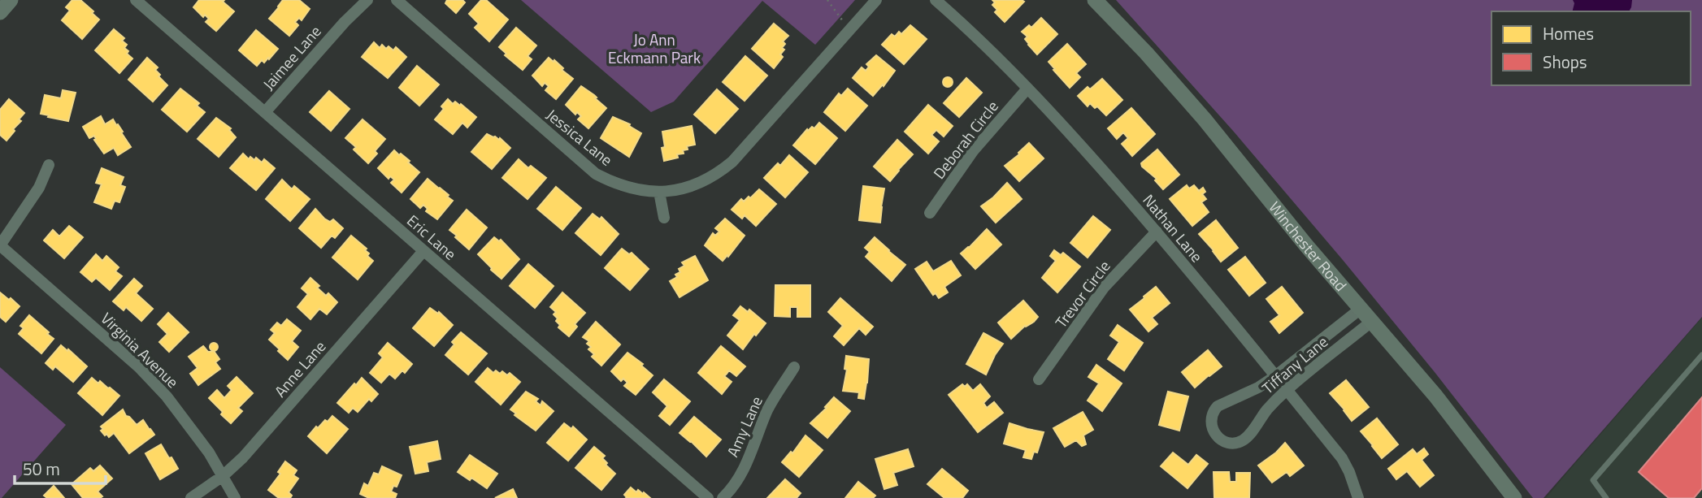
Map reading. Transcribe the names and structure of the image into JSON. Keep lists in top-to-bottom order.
{
  "streets": {
    "main road": ["Winchester Road"],
    "street": [
      "Jaimee Lane",
      "Jessica Lane",
      "Deborah Circle",
      "Nathan Lane",
      "Eric Lane",
      "Trevor Circle",
      "Virginia Avenue",
      "Tiffany Lane",
      "Anne Lane",
      "Amy Lane"
    ]
  },
  "crossings": [
    ["Jaimee Lane", "Eric Lane"],
    ["Deborah Circle", "Nathan Lane"],
    ["Nathan Lane", "Trevor Circle"],
    ["Nathan Lane", "Tiffany Lane"],
    ["Eric Lane", "Anne Lane"],
    ["Winchester Road", "Tiffany Lane"],
    ["Virginia Avenue", "Anne Lane"]
  ],
  "parks": ["Jo Ann Eckmann Park"],
  "legend": ["Homes", "Shops"],
  "scale_bar": "50 m"
}
